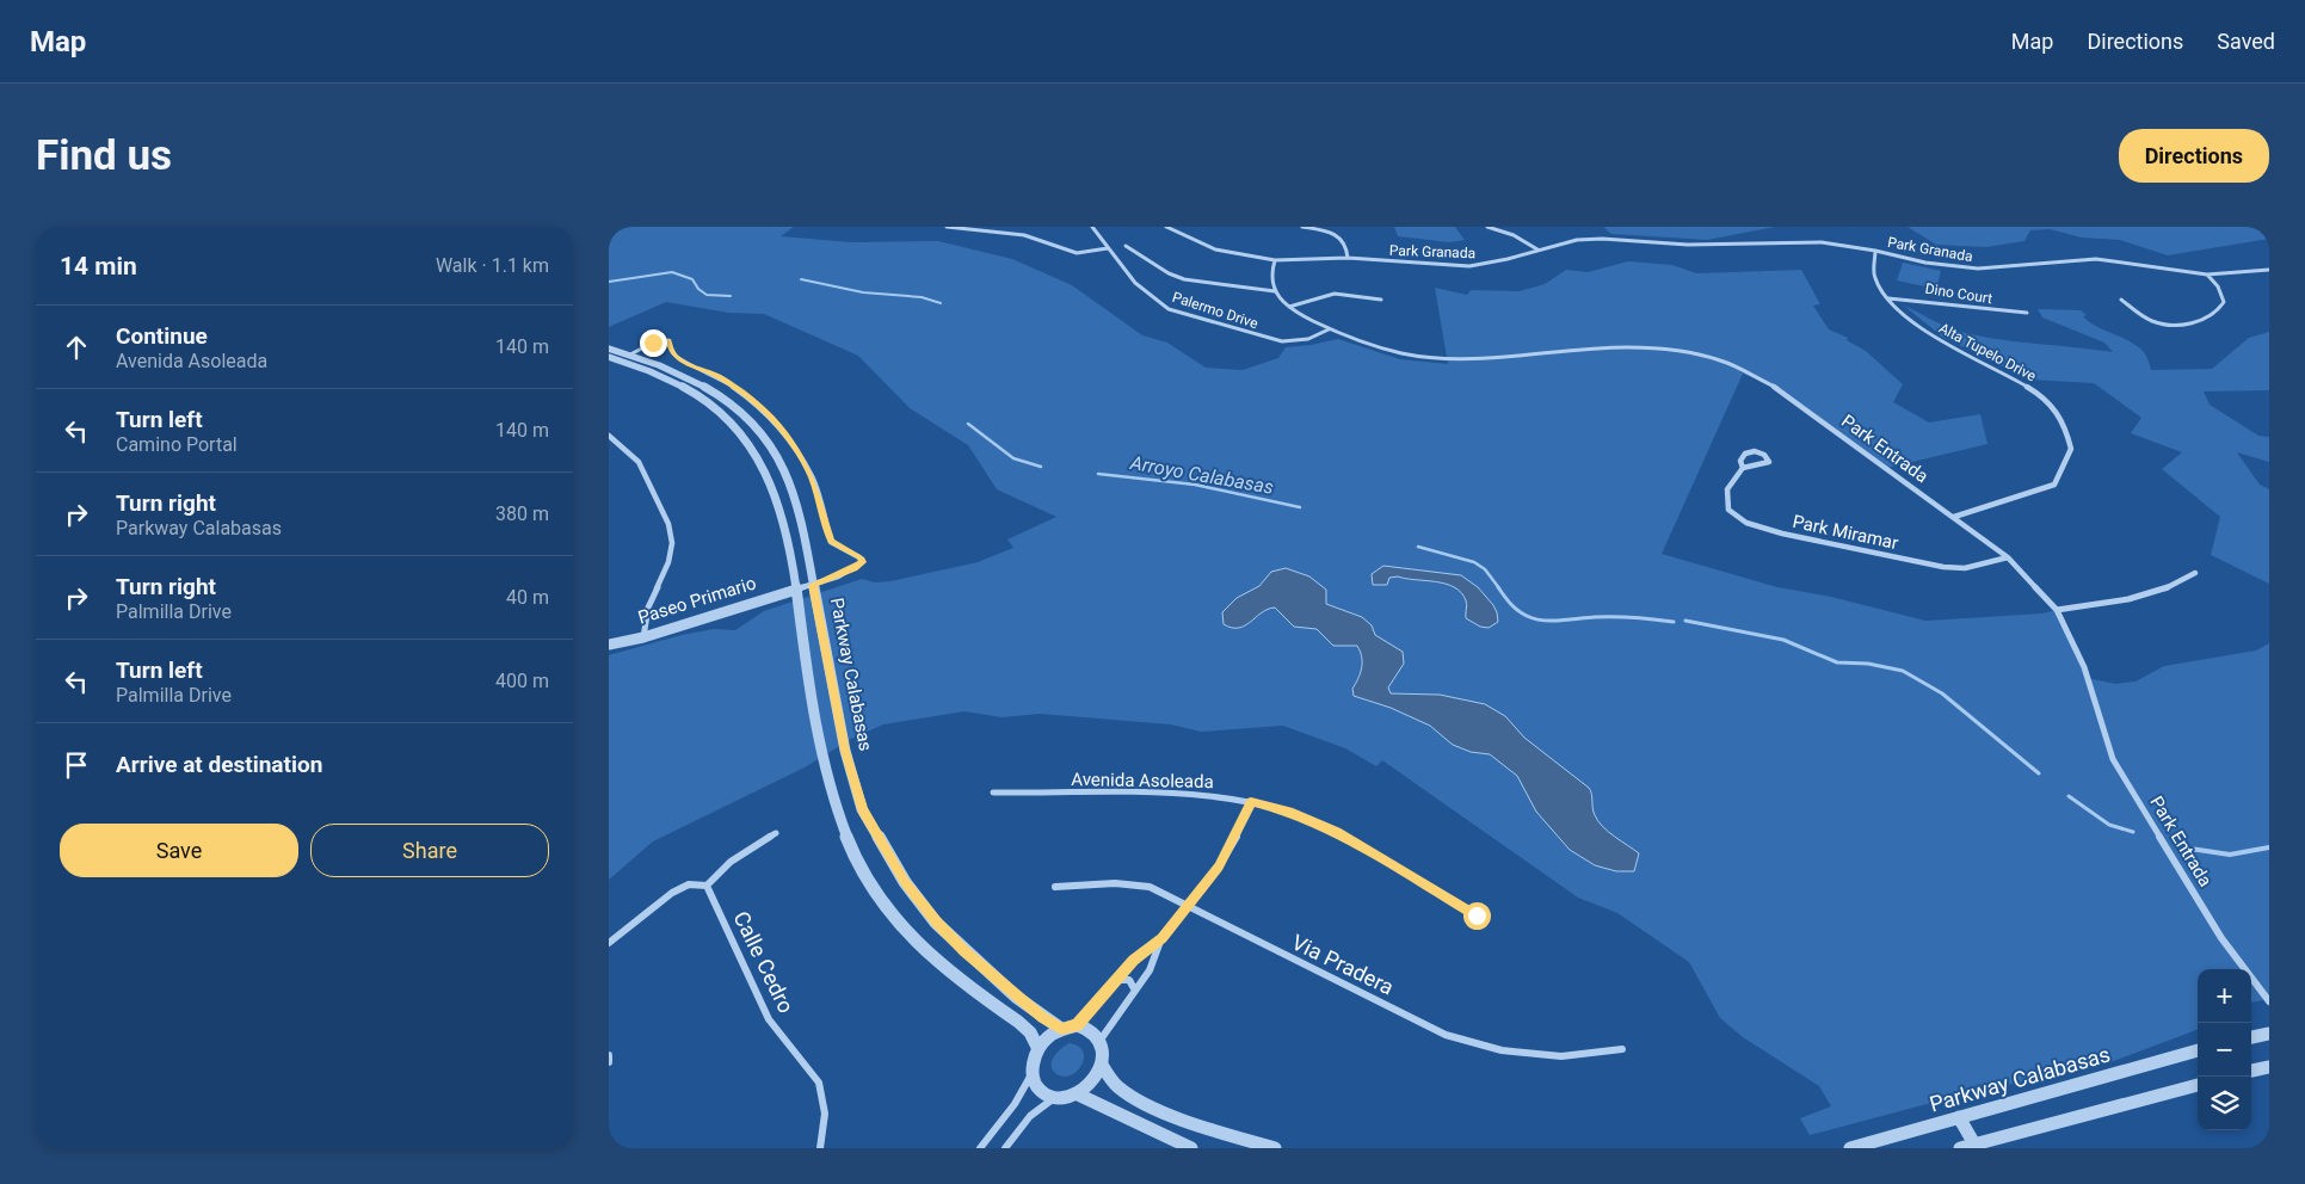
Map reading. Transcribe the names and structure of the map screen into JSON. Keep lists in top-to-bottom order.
{
  "streets": {
    "street": [
      "Park Granada",
      "Dino Court",
      "Palermo Drive",
      "Alta Tupelo Drive",
      "Park Entrada",
      "Park Miramar",
      "Paseo Primario",
      "Parkway Calabasas",
      "Avenida Asoleada",
      "Calle Cedro",
      "Via Pradera"
    ]
  },
  "crossings": [
    ["Park Granada", "Alta Tupelo Drive"],
    ["Dino Court", "Alta Tupelo Drive"],
    ["Palermo Drive", "Park Entrada"],
    ["Alta Tupelo Drive", "Park Entrada"],
    ["Park Entrada", "Park Miramar"]
  ],
  "water": ["Arroyo Calabasas"],
  "page": {
    "header": "Map",
    "nav": ["Map", "Directions", "Saved"],
    "buttons": [
      "Directions",
      ["Save", "Share"]
    ],
    "title": "Find us",
    "heading": ["14 min", "Walk · 1.1 km"],
    "list": [
      ["Continue", "Avenida Asoleada", "140 m"],
      ["Turn left", "Camino Portal", "140 m"],
      ["Turn right", "Parkway Calabasas", "380 m"],
      ["Turn right", "Palmilla Drive", "40 m"],
      ["Turn left", "Palmilla Drive", "400 m"],
      "Arrive at destination"
    ],
    "map_buttons": ["+", "−"]
  }
}
